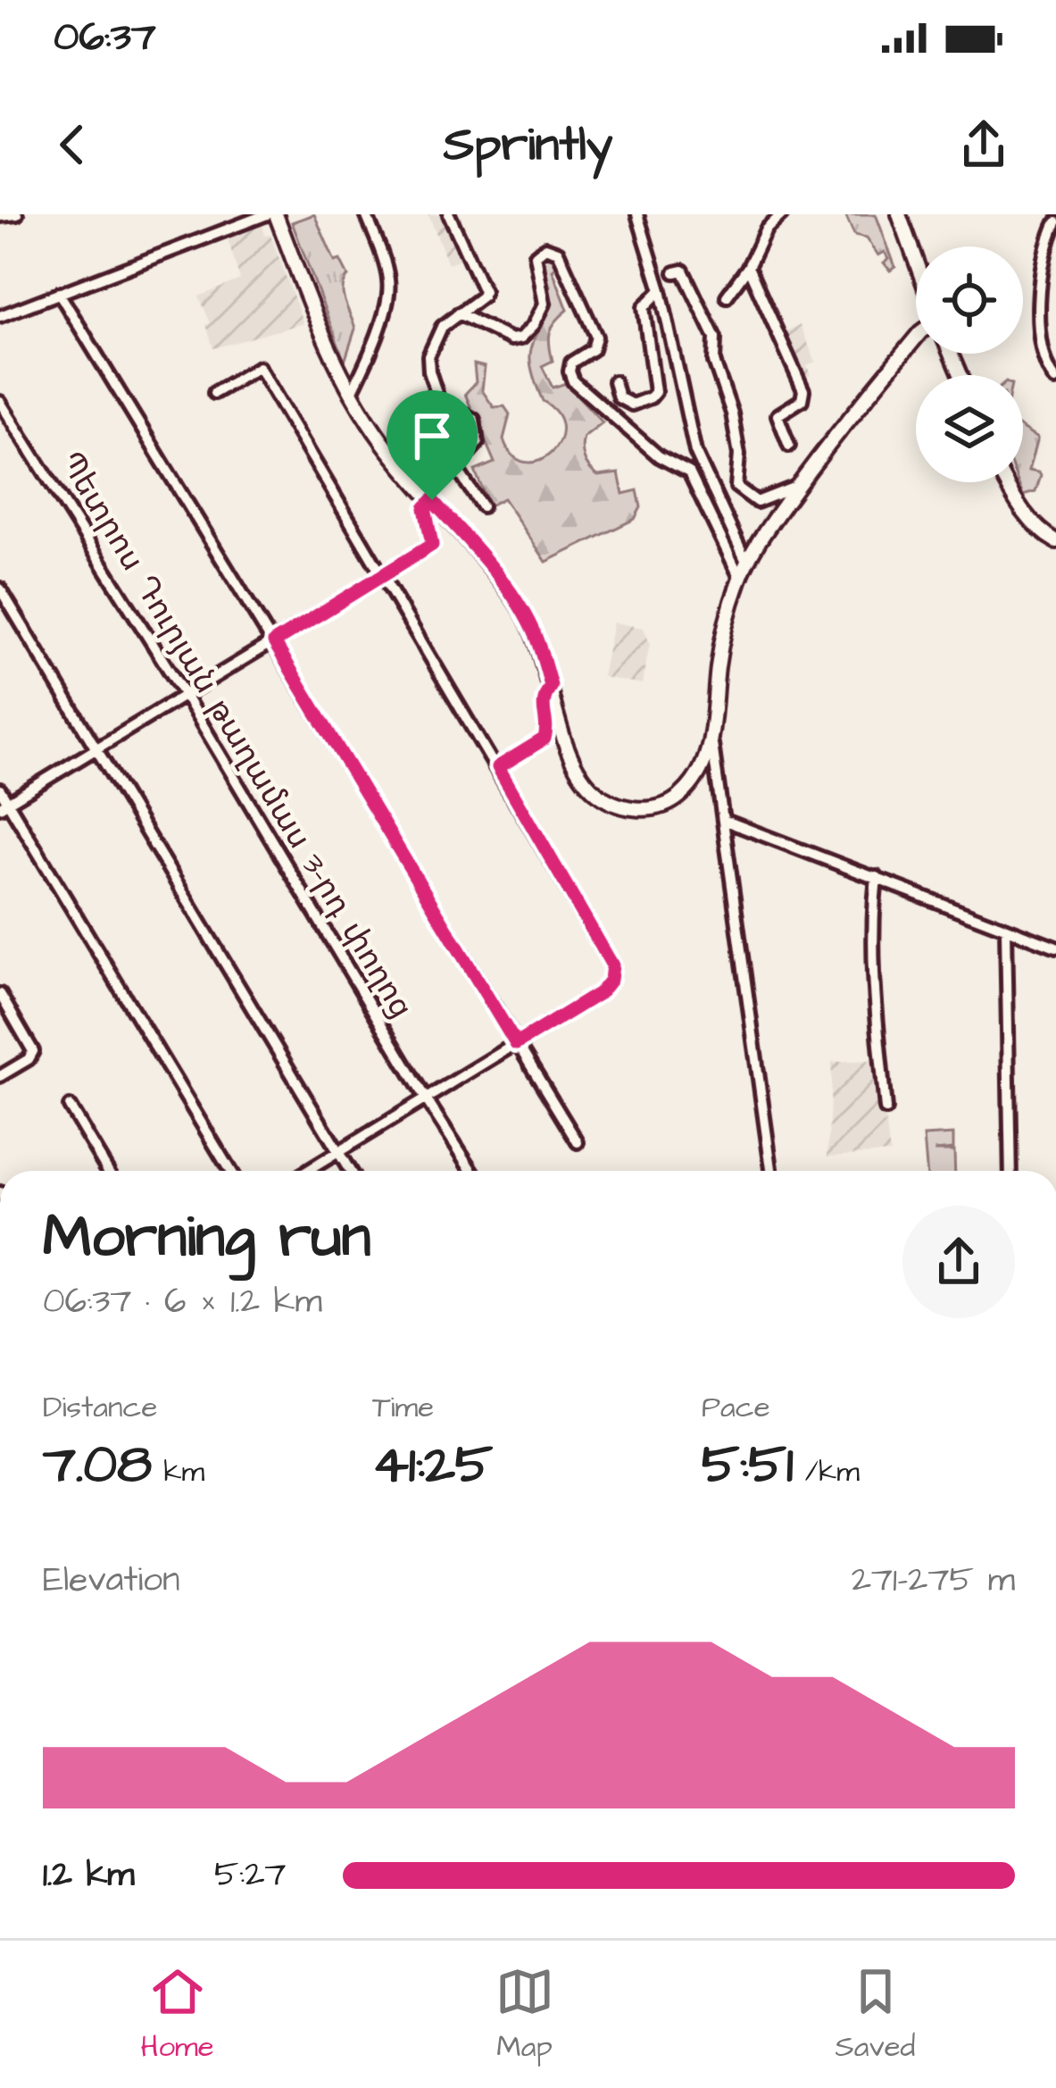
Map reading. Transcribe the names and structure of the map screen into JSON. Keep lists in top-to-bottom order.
{
  "streets": {
    "street": ["Պետրոս Դուրյան թաղամաս 3-րդ փողոց"]
  },
  "page": {
    "status": "06:37",
    "header": "Sprintly",
    "heading": ["Morning run", "06:37 · 6 × 1.2 km"],
    "stats": [
      ["Distance", "7.08 km"],
      ["Time", "41:25"],
      ["Pace", "5:51 /km"]
    ],
    "chart": ["Elevation", "271–275 m"],
    "list": [
      {
        "name": "1.2 km",
        "note": "5:27"
      }
    ],
    "tabs": ["Home", "Map", "Saved"]
  }
}
